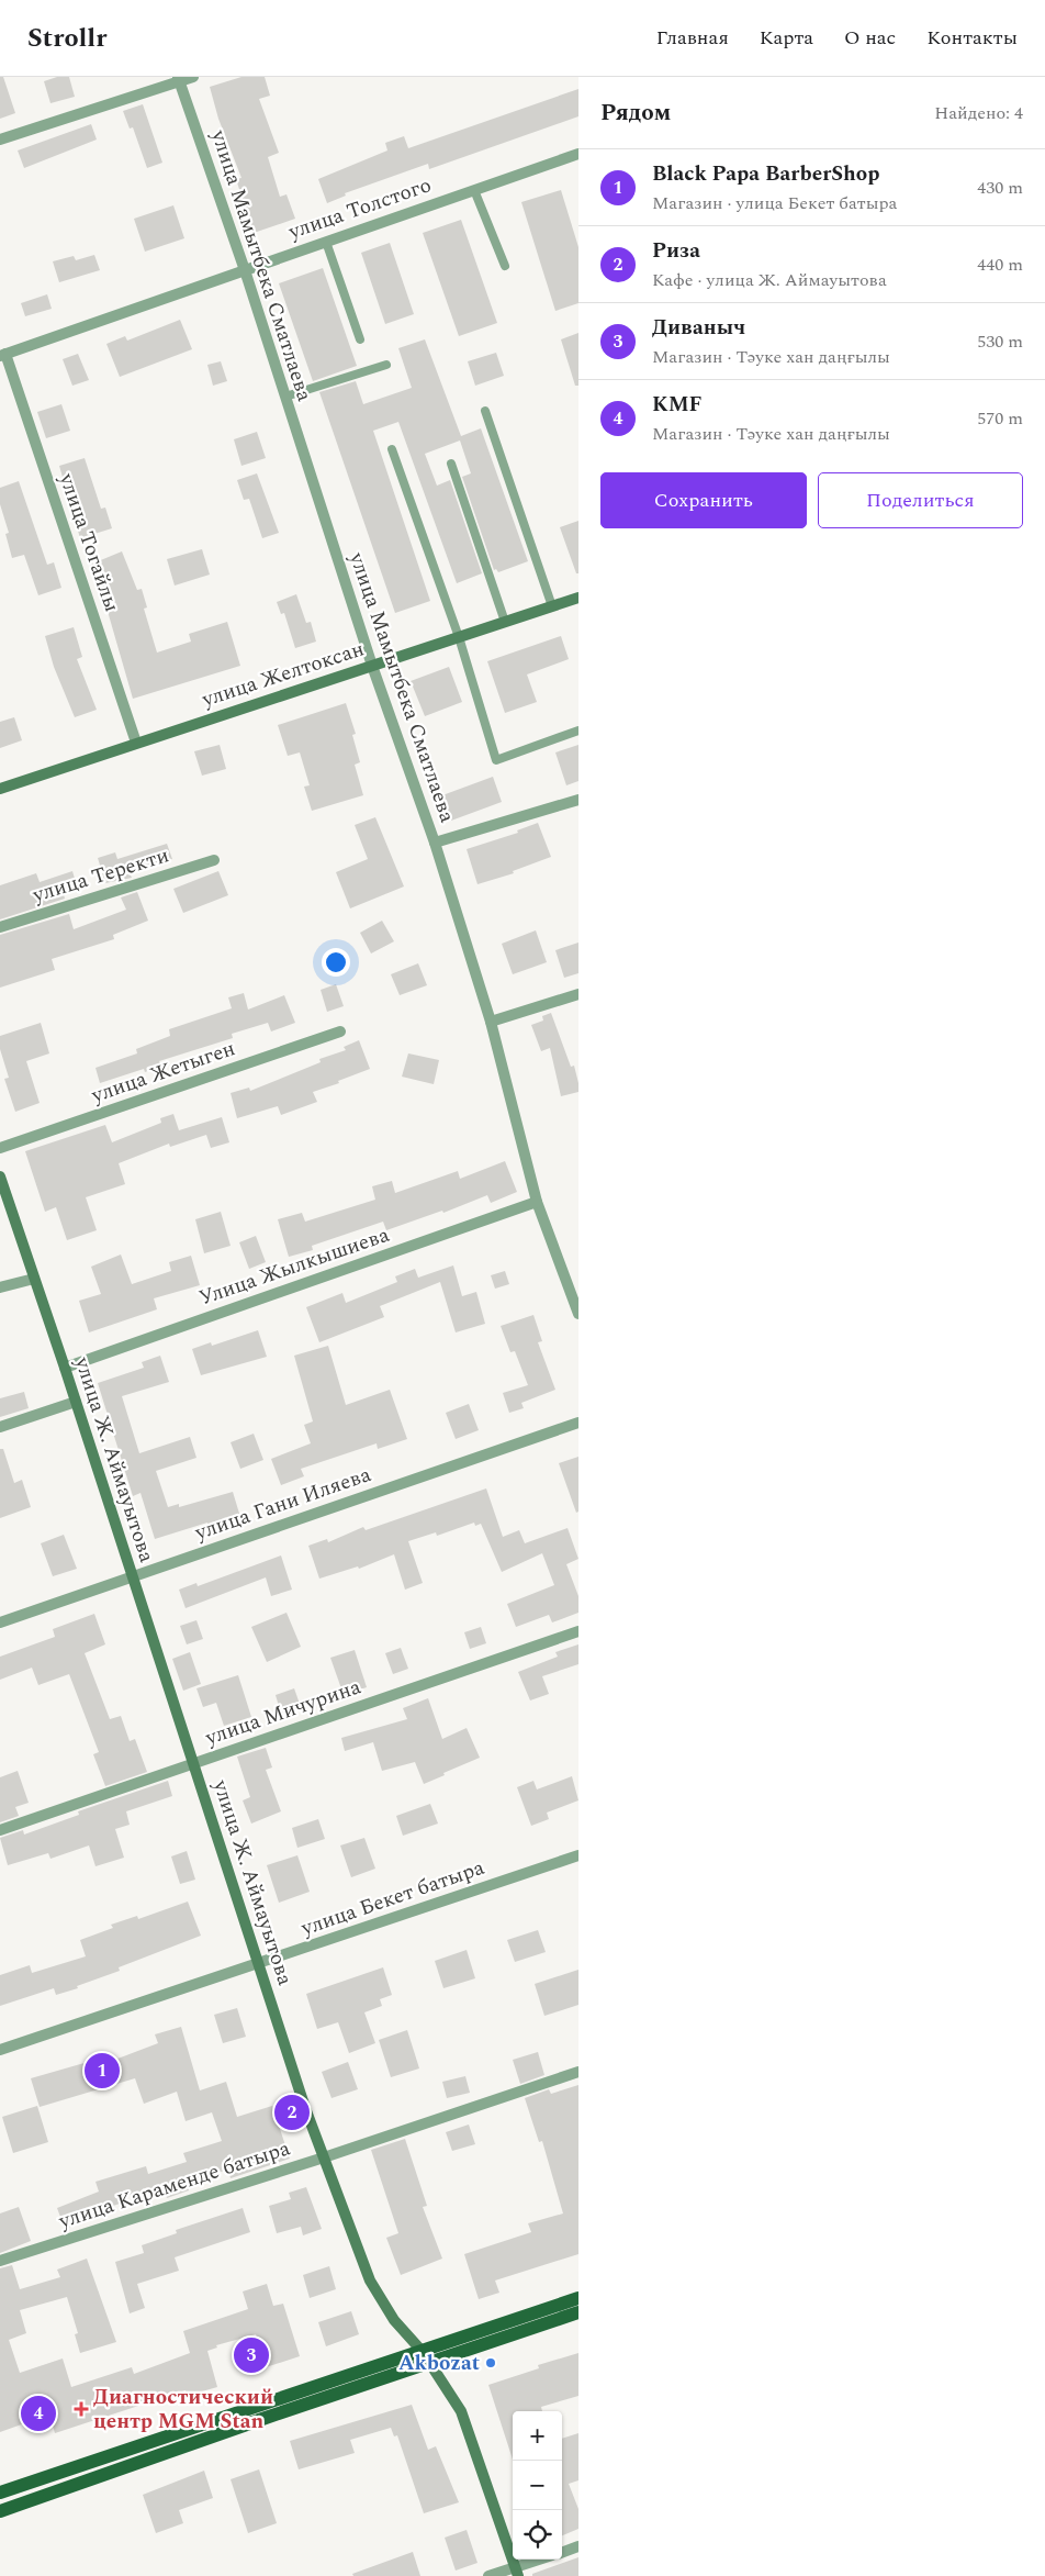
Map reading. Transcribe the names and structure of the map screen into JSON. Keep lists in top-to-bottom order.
{
  "streets": {
    "street": [
      "улица Толстого",
      "улица Мамытбека Сматлаева",
      "улица Тогайлы",
      "улица Желтоксан",
      "улица Теректи",
      "улица Жетыген",
      "Улица Жылкышиева",
      "улица Ж. Аймауытова",
      "улица Гани Иляева",
      "улица Мичурина",
      "улица Бекет батыра",
      "улица Караменде батыра"
    ]
  },
  "crossings": [
    ["улица Толстого", "улица Мамытбека Сматлаева"],
    ["улица Толстого", "улица Тогайлы"],
    ["улица Мамытбека Сматлаева", "улица Желтоксан"],
    ["улица Мамытбека Сматлаева", "Улица Жылкышиева"],
    ["улица Тогайлы", "улица Желтоксан"],
    ["Улица Жылкышиева", "улица Ж. Аймауытова"],
    ["улица Ж. Аймауытова", "улица Гани Иляева"],
    ["улица Ж. Аймауытова", "улица Мичурина"],
    ["улица Ж. Аймауытова", "улица Бекет батыра"],
    ["улица Ж. Аймауытова", "улица Караменде батыра"]
  ],
  "places": {
    "other": ["Akbozat"],
    "health": ["Диагностический центр MGM Stan"]
  },
  "page": {
    "header": "Strollr",
    "nav": [
      "Главная",
      "Карта",
      "О нас",
      "Контакты"
    ],
    "heading": ["Рядом", "Найдено: 4"],
    "list": [
      {
        "mark": "1",
        "name": "Black Papa BarberShop",
        "note": "Магазин · улица Бекет батыра",
        "value": "430 m"
      },
      {
        "mark": "2",
        "name": "Риза",
        "note": "Кафе · улица Ж. Аймауытова",
        "value": "440 m"
      },
      {
        "mark": "3",
        "name": "Диваныч",
        "note": "Магазин · Тәуке хан даңғылы",
        "value": "530 m"
      },
      {
        "mark": "4",
        "name": "KMF",
        "note": "Магазин · Тәуке хан даңғылы",
        "value": "570 m"
      }
    ],
    "buttons": ["Сохранить", "Поделиться"],
    "pins": [
      "1",
      "2",
      "3",
      "4"
    ],
    "map_buttons": ["+", "−"]
  }
}
